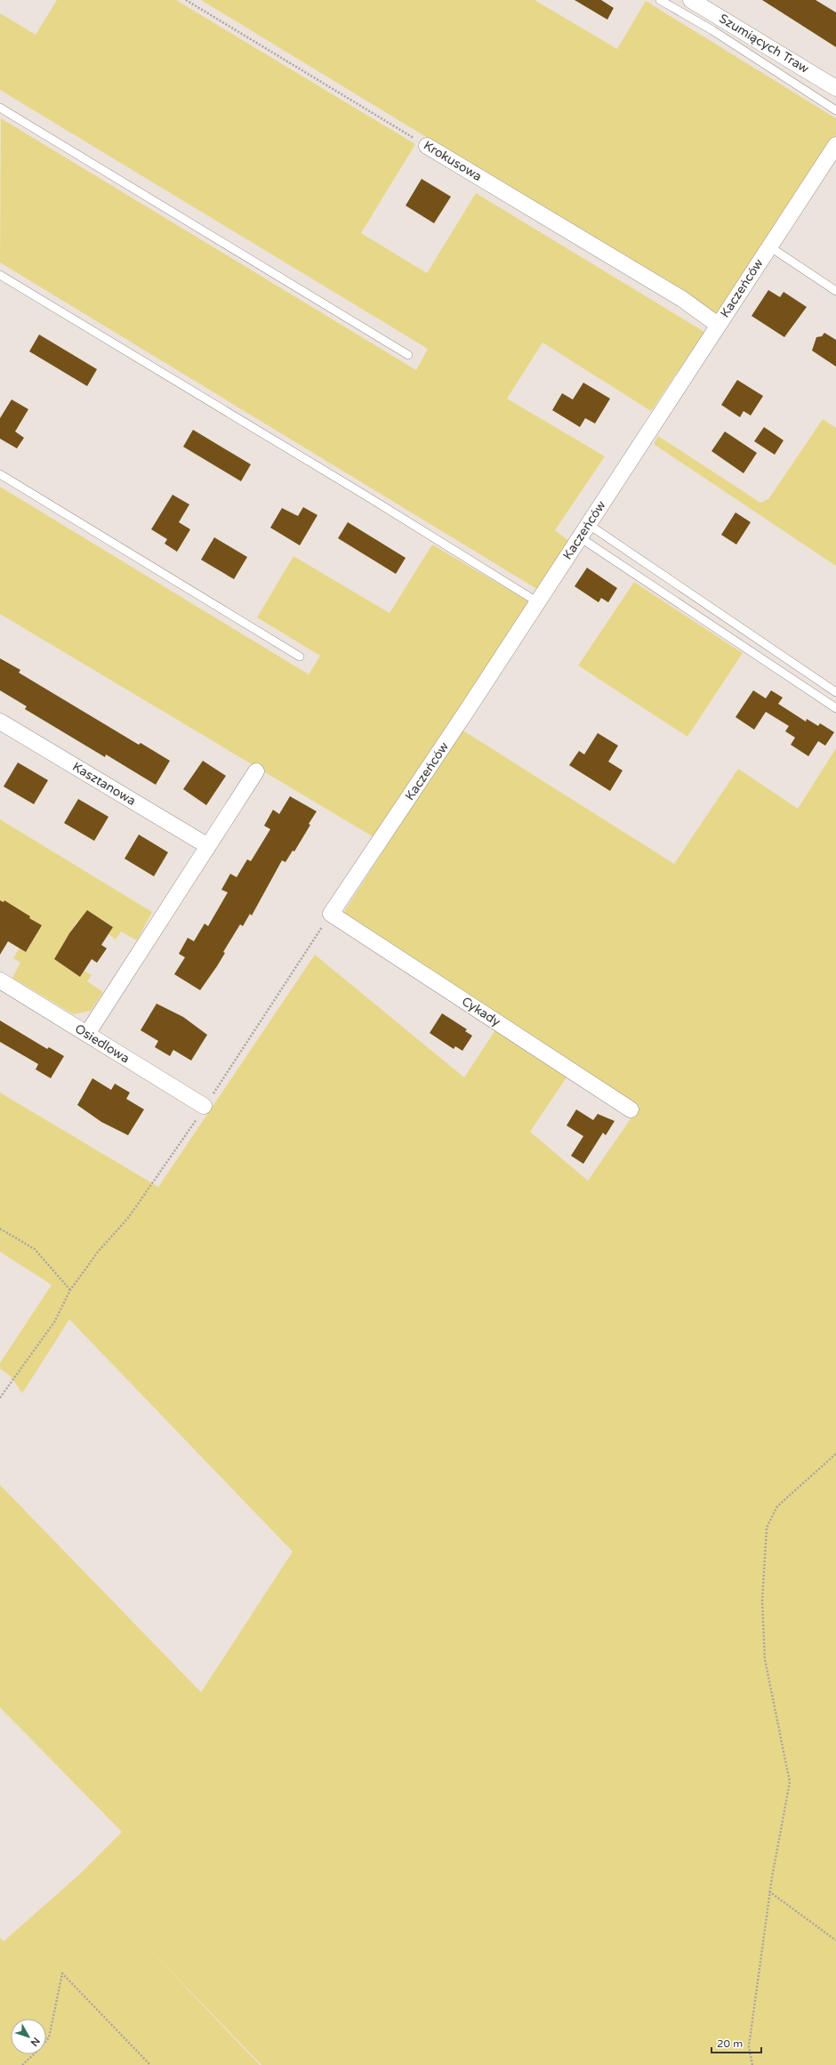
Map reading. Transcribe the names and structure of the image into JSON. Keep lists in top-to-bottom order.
{
  "streets": {
    "street": [
      "Szumiących Traw",
      "Krokusowa",
      "Kaczeńców",
      "Kasztanowa",
      "Cykady",
      "Osiedlowa"
    ]
  },
  "crossings": [
    ["Krokusowa", "Kaczeńców"],
    ["Kaczeńców", "Cykady"]
  ],
  "scale_bar": "20 m",
  "north": "bottom right"
}
